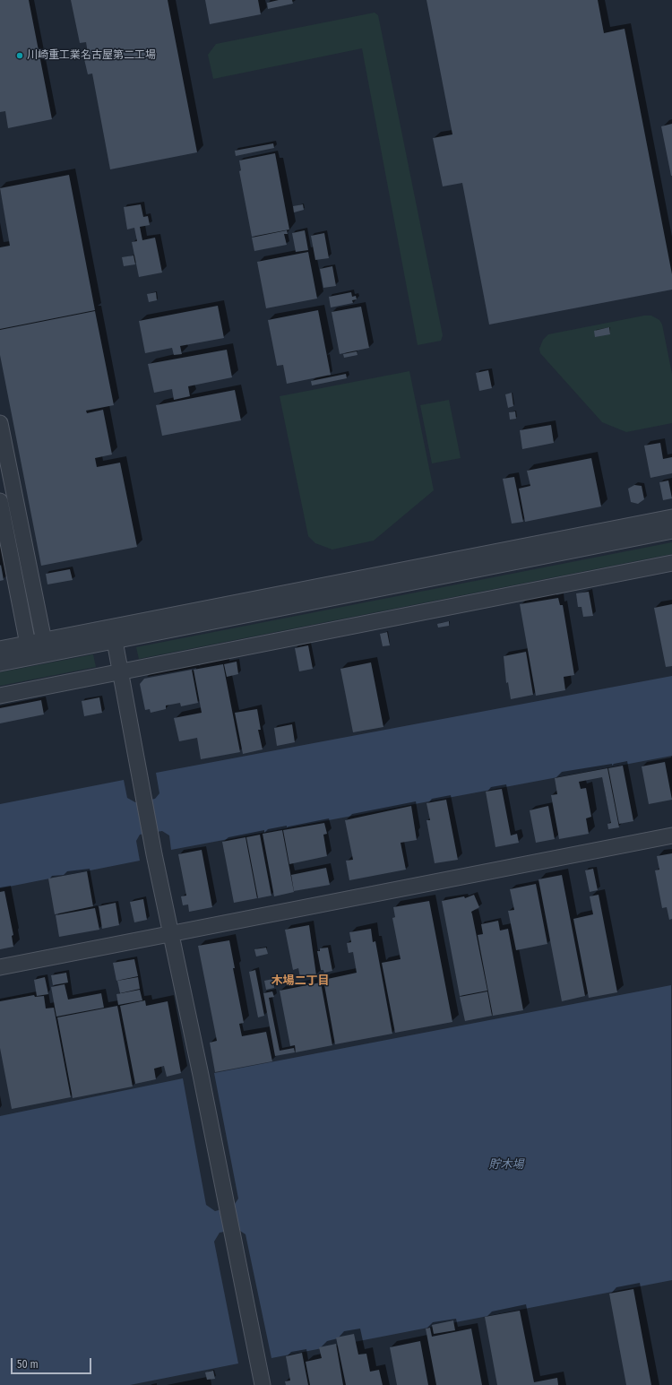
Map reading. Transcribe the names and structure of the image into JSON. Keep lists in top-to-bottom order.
{
  "districts": ["木場二丁目"],
  "water": ["貯木場"],
  "places": ["川崎重工業名古屋第二工場"],
  "scale_bar": "50 m"
}
